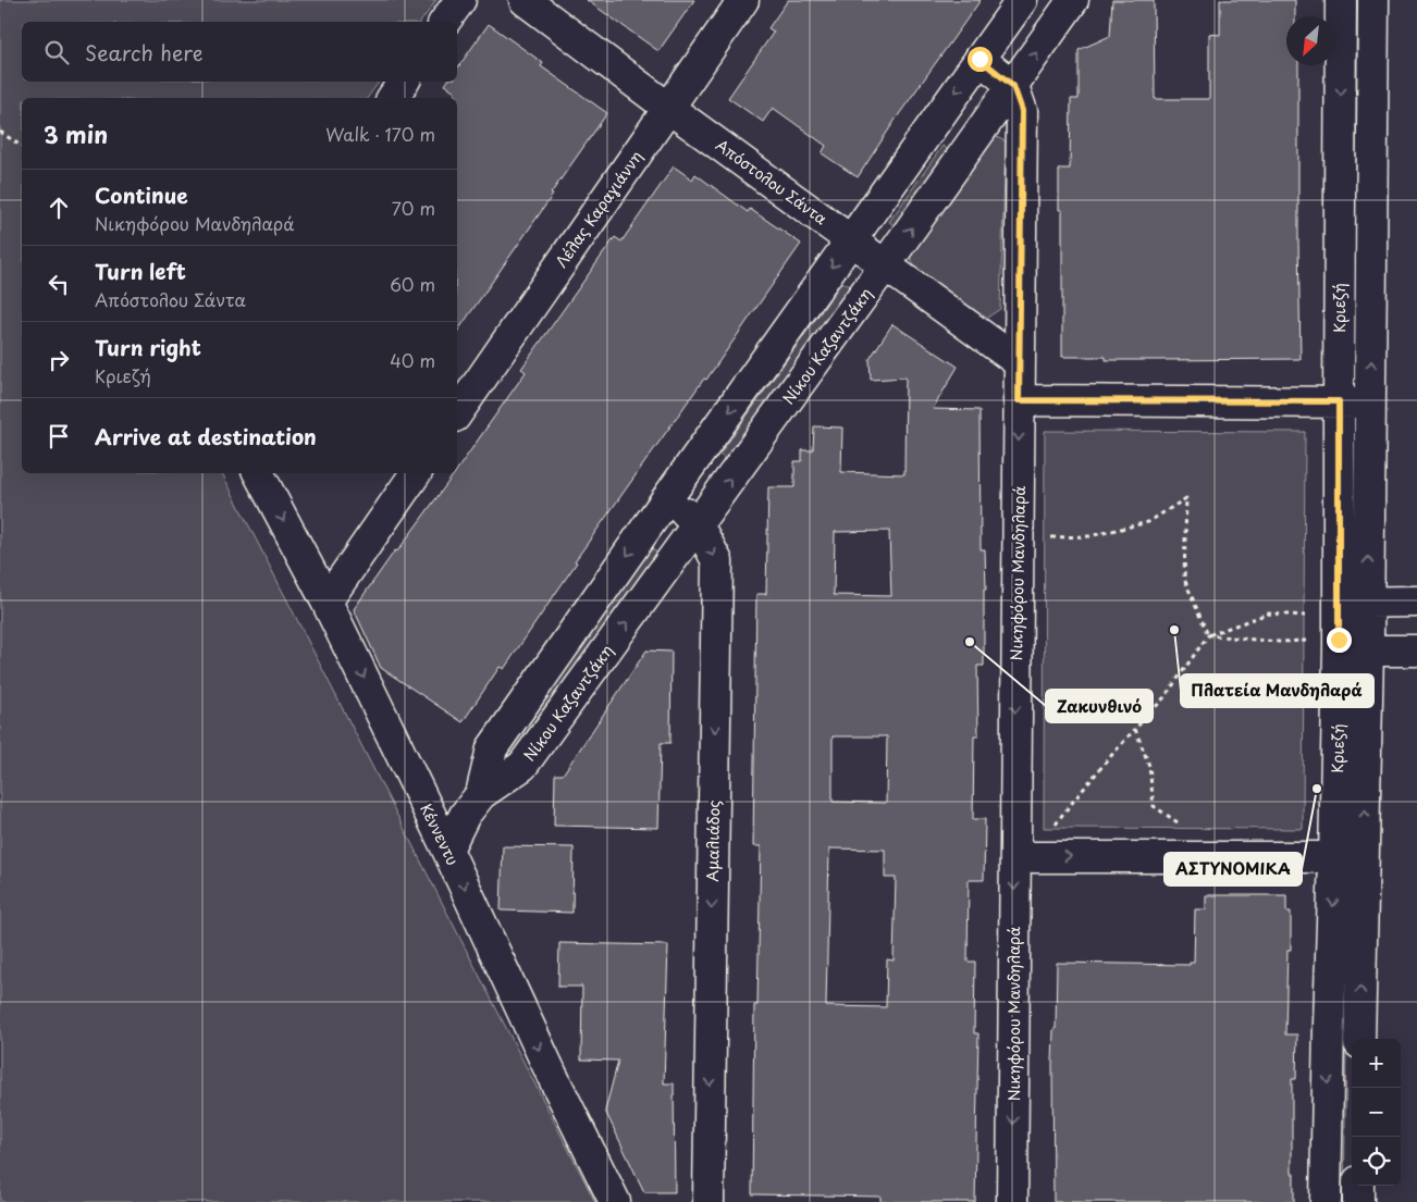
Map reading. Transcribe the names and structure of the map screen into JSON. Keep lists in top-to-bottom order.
{
  "streets": {
    "street": [
      "Απόστολου Σάντα",
      "Λέλας Καραγιάννη",
      "Κριεζή",
      "Νίκου Καζαντζάκη",
      "Νικηφόρου Μανδηλαρά",
      "Κέννεντυ",
      "Αμαλιάδος"
    ]
  },
  "crossings": [
    ["Απόστολου Σάντα", "Λέλας Καραγιάννη"],
    ["Απόστολου Σάντα", "Νίκου Καζαντζάκη"],
    ["Απόστολου Σάντα", "Νικηφόρου Μανδηλαρά"],
    ["Νίκου Καζαντζάκη", "Νικηφόρου Μανδηλαρά"],
    ["Νίκου Καζαντζάκη", "Αμαλιάδος"]
  ],
  "one_way": ["Νικηφόρου Μανδηλαρά", "Κέννεντυ", "Αμαλιάδος"],
  "places": ["Πλατεία Μανδηλαρά", "Ζακυνθινό", "ΑΣΤΥΝΟΜΙΚΑ"],
  "north": "bottom left",
  "page": {
    "search": "Search here",
    "heading": ["3 min", "Walk · 170 m"],
    "list": [
      ["Continue", "Νικηφόρου Μανδηλαρά", "70 m"],
      ["Turn left", "Απόστολου Σάντα", "60 m"],
      ["Turn right", "Κριεζή", "40 m"],
      "Arrive at destination"
    ],
    "map_buttons": ["+", "−"]
  }
}
